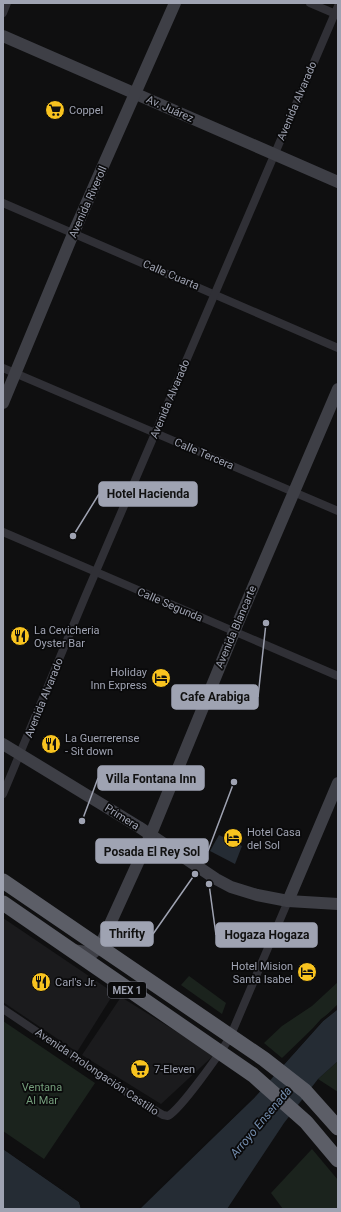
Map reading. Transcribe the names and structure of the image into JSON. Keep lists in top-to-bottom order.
{
  "streets": {
    "highway": ["MEX 1"],
    "main road": [
      "Av. Juárez",
      "Avenida Riveroll",
      "Avenida Blancarte",
      "Primera"
    ],
    "street": [
      "Avenida Alvarado",
      "Calle Cuarta",
      "Calle Tercera",
      "Calle Segunda",
      "Avenida Prolongación Castillo"
    ]
  },
  "crossings": [
    ["Avenida Alvarado", "Av. Juárez"],
    ["Avenida Alvarado", "Calle Cuarta"],
    ["Avenida Alvarado", "Calle Tercera"],
    ["Avenida Alvarado", "Calle Segunda"],
    ["Avenida Alvarado", "Primera"],
    ["Av. Juárez", "Avenida Riveroll"],
    ["Avenida Riveroll", "Calle Cuarta"],
    ["Avenida Riveroll", "Calle Tercera"],
    ["Calle Tercera", "Avenida Blancarte"],
    ["Calle Segunda", "Avenida Blancarte"],
    ["Avenida Blancarte", "Primera"],
    ["Avenida Blancarte", "MEX 1"],
    ["Primera", "Avenida Prolongación Castillo"],
    ["MEX 1", "Avenida Prolongación Castillo"]
  ],
  "water": ["Arroyo Ensenada"],
  "parks": ["Ventana Al Mar"],
  "places": {
    "supermarket": ["Coppel", "7-Eleven"],
    "other": [
      "Hotel Hacienda",
      "Cafe Arabiga",
      "Posada El Rey Sol",
      "Villa Fontana Inn",
      "Thrifty",
      "Hogaza Hogaza"
    ],
    "restaurant": ["La Cevicheria Oyster Bar", "La Guerrerense - Sit down", "Carl's Jr."],
    "hotel": ["Holiday Inn Express", "Hotel Casa del Sol", "Hotel Mision Santa Isabel"]
  }
}
